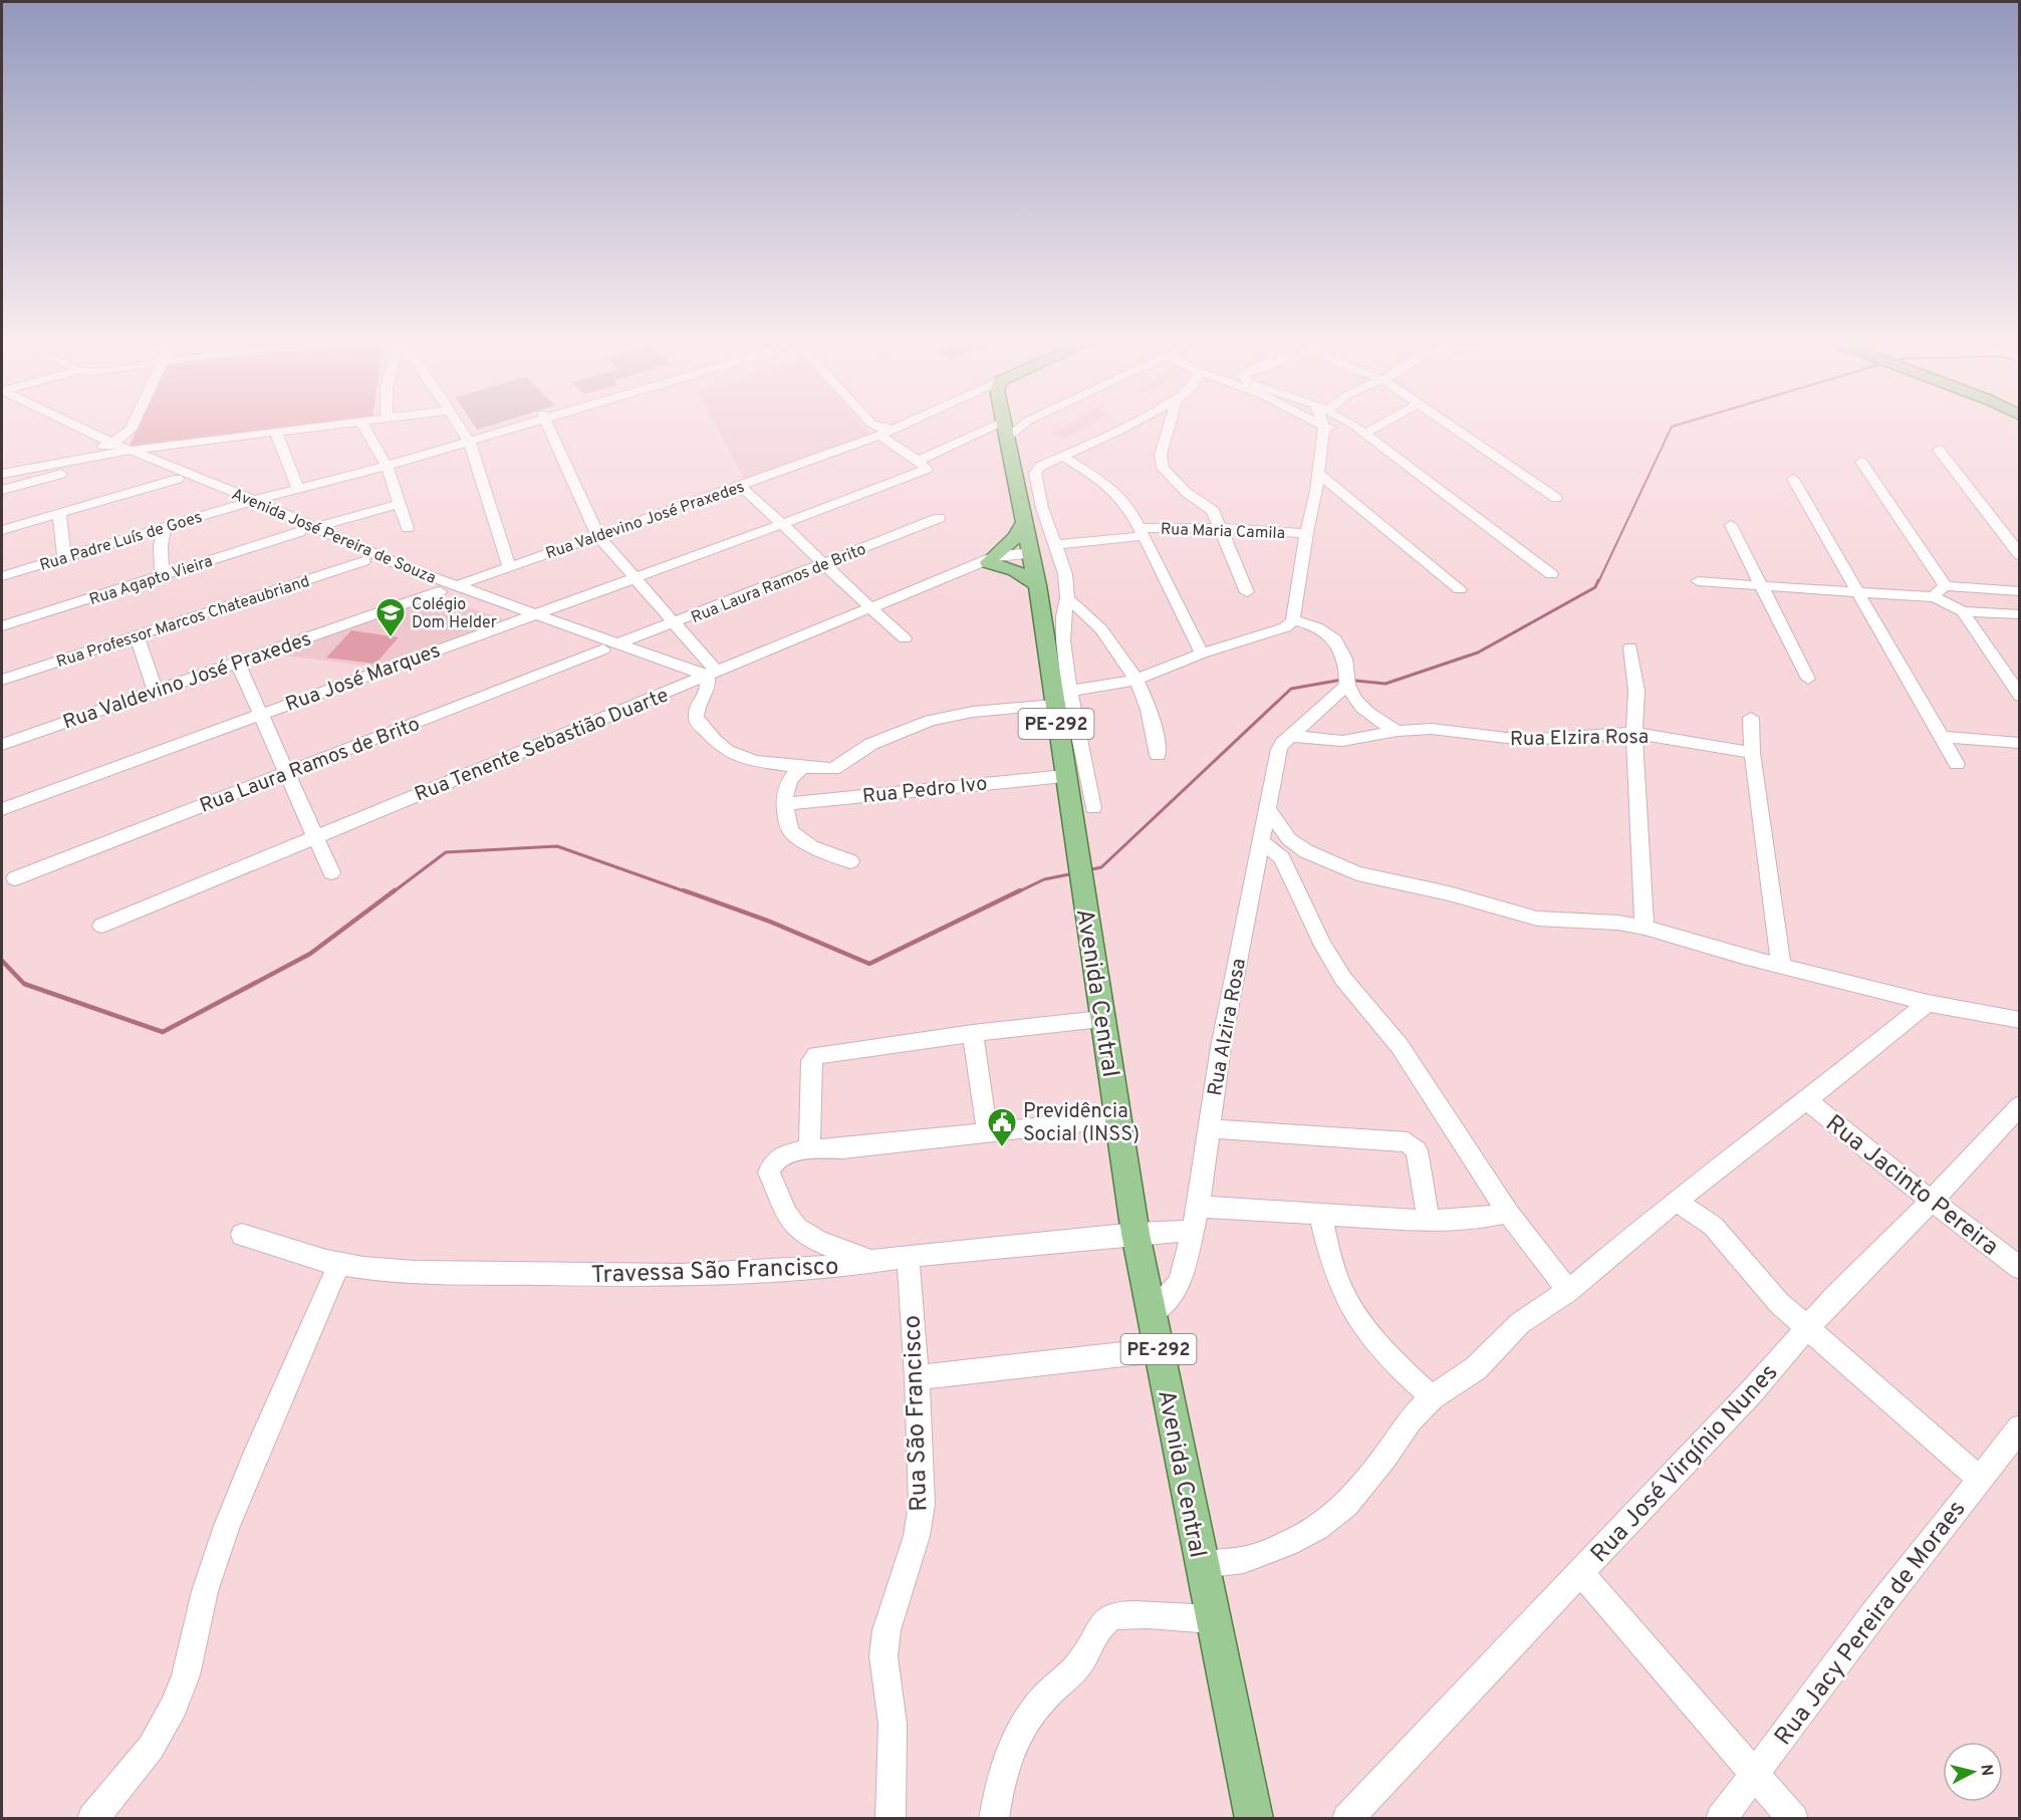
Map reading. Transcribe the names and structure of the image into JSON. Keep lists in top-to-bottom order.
{
  "streets": {
    "main road": ["PE-292", "Avenida Central"],
    "street": [
      "Rua Valdevino José Praxedes",
      "Rua Maria Camila",
      "Avenida José Pereira de Souza",
      "Rua Padre Luís de Goes",
      "Rua Agapto Vieira",
      "Rua Laura Ramos de Brito",
      "Rua Professor Marcos Chateaubriand",
      "Rua José Marques",
      "Rua Elzira Rosa",
      "Rua Tenente Sebastião Duarte",
      "Rua Pedro Ivo",
      "Rua Alzira Rosa",
      "Rua Jacinto Pereira",
      "Travessa São Francisco",
      "Rua São Francisco",
      "Rua José Virgínio Nunes",
      "Rua Jacy Pereira de Moraes"
    ]
  },
  "crossings": [
    ["Rua Valdevino José Praxedes", "Avenida José Pereira de Souza"],
    ["Avenida José Pereira de Souza", "Rua Padre Luís de Goes"],
    ["Avenida José Pereira de Souza", "Rua Agapto Vieira"],
    ["Avenida José Pereira de Souza", "Rua Laura Ramos de Brito"],
    ["Avenida José Pereira de Souza", "Rua Professor Marcos Chateaubriand"],
    ["Avenida José Pereira de Souza", "Rua José Marques"],
    ["Avenida José Pereira de Souza", "Rua Tenente Sebastião Duarte"],
    ["PE-292", "Rua Tenente Sebastião Duarte"],
    ["PE-292", "Rua Pedro Ivo"],
    ["PE-292", "Avenida Central"],
    ["Rua Elzira Rosa", "Rua Alzira Rosa"],
    ["Rua Pedro Ivo", "Avenida Central"],
    ["Avenida Central", "Rua Alzira Rosa"],
    ["Avenida Central", "Travessa São Francisco"],
    ["Rua Alzira Rosa", "Travessa São Francisco"],
    ["Rua Jacinto Pereira", "Rua José Virgínio Nunes"],
    ["Travessa São Francisco", "Rua São Francisco"]
  ],
  "places": {
    "school or university": ["Colégio Dom Helder"],
    "public building": ["Previdência Social (INSS)"]
  },
  "north": "right"
}
